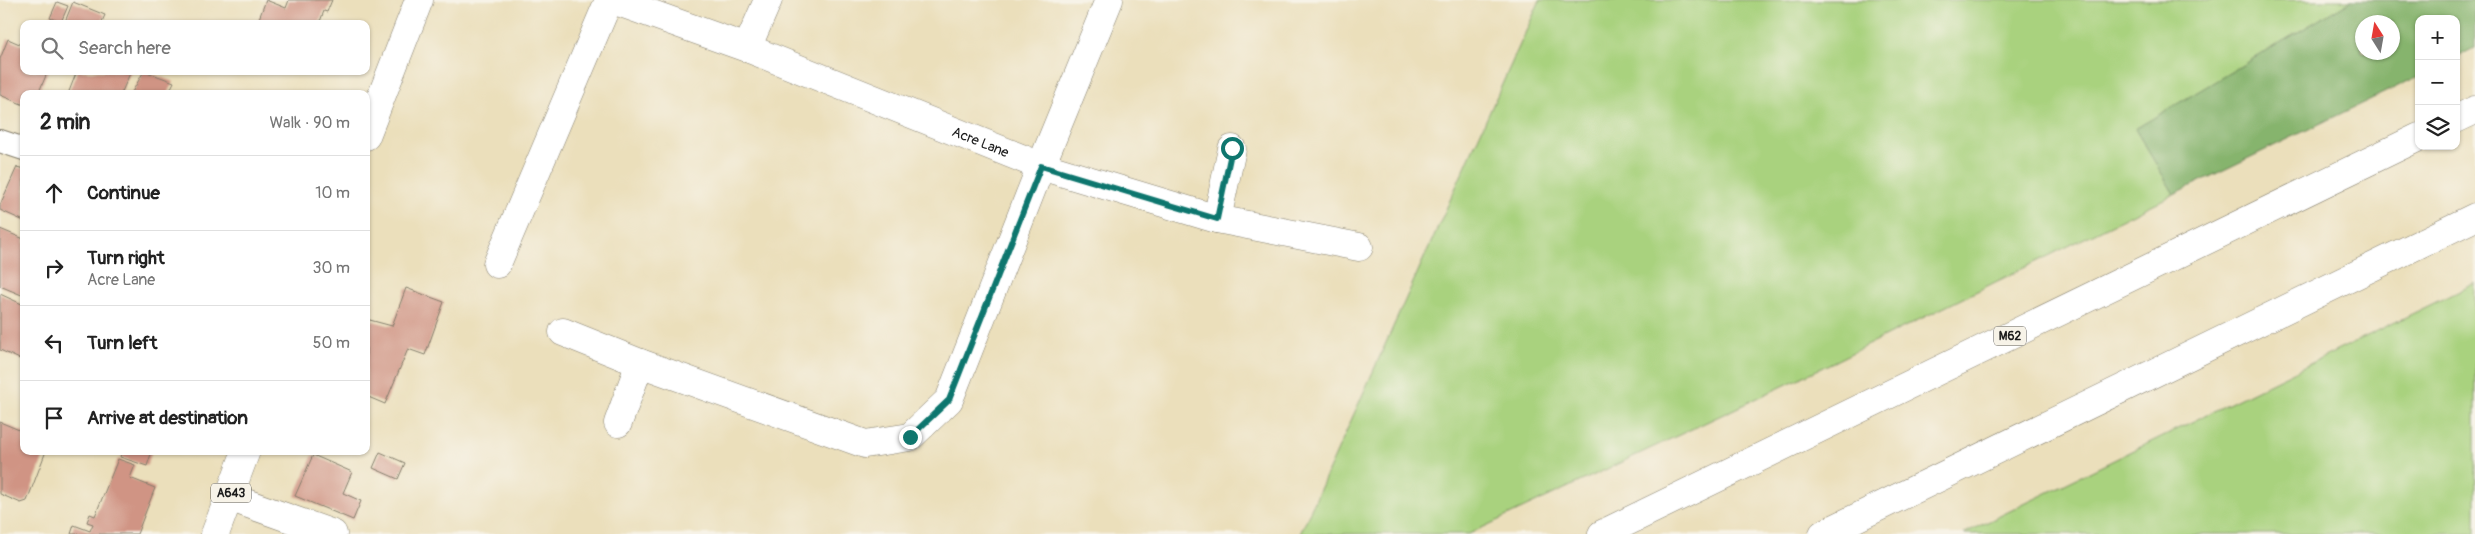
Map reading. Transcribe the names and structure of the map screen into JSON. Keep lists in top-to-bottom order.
{
  "streets": {
    "main road": ["Acre Lane", "M62", "A643"]
  },
  "north": "top",
  "page": {
    "map_buttons": ["+", "−"],
    "search": "Search here",
    "heading": ["2 min", "Walk · 90 m"],
    "list": [
      ["Continue", "10 m"],
      ["Turn right", "Acre Lane", "30 m"],
      ["Turn left", "50 m"],
      "Arrive at destination"
    ]
  }
}
